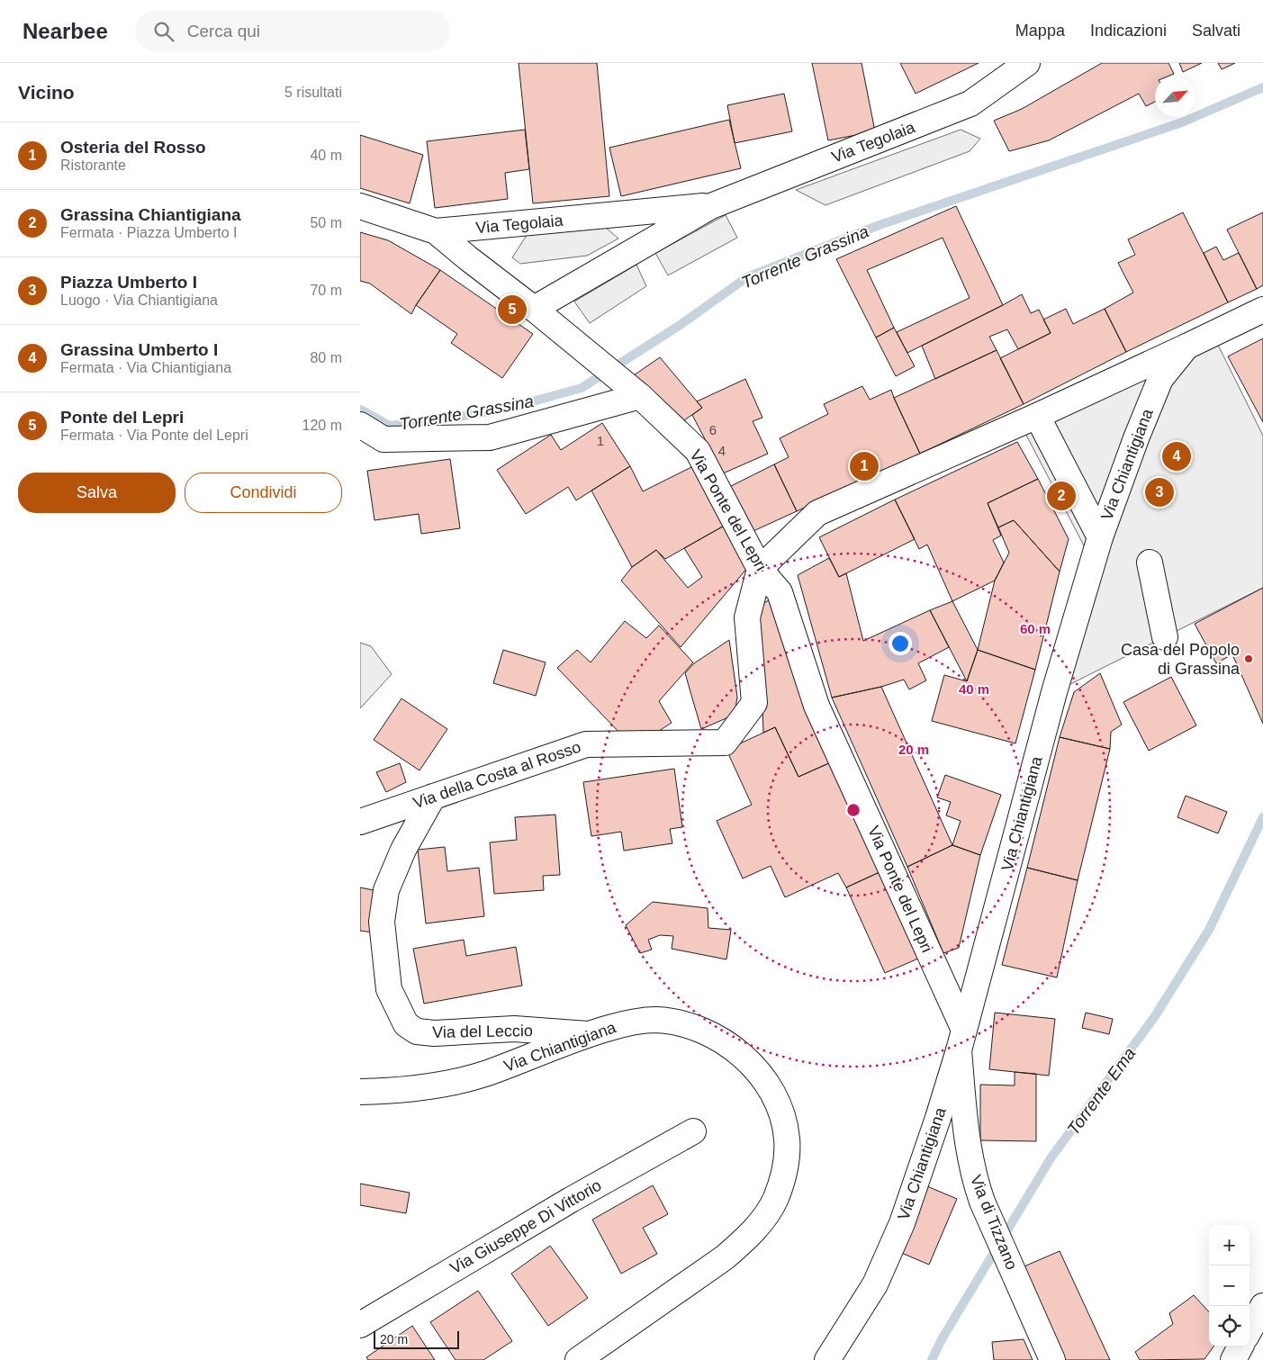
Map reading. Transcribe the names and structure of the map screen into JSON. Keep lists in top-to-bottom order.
{
  "streets": {
    "street": [
      "Via Tegolaia",
      "Via Chiantigiana",
      "Via Ponte del Lepri",
      "Via della Costa al Rosso",
      "Via del Leccio",
      "Via di Tizzano",
      "Via Giuseppe Di Vittorio"
    ]
  },
  "crossings": [
    ["Via Tegolaia", "Via Ponte del Lepri"],
    ["Via Chiantigiana", "Via Ponte del Lepri"],
    ["Via Chiantigiana", "Via del Leccio"],
    ["Via Chiantigiana", "Via di Tizzano"],
    ["Via Ponte del Lepri", "Via della Costa al Rosso"],
    ["Via Ponte del Lepri", "Via di Tizzano"],
    ["Via della Costa al Rosso", "Via del Leccio"]
  ],
  "water": ["Torrente Grassina", "Torrente Ema"],
  "places": ["Casa del Popolo di Grassina"],
  "house_numbers": ["6", "1", "4"],
  "scale_bar": "20 m",
  "north": "top right",
  "page": {
    "header": "Nearbee",
    "search": "Cerca qui",
    "nav": ["Mappa", "Indicazioni", "Salvati"],
    "heading": ["Vicino", "5 risultati"],
    "list": [
      {
        "mark": "1",
        "name": "Osteria del Rosso",
        "note": "Ristorante",
        "value": "40 m"
      },
      {
        "mark": "2",
        "name": "Grassina Chiantigiana",
        "note": "Fermata · Piazza Umberto I",
        "value": "50 m"
      },
      {
        "mark": "3",
        "name": "Piazza Umberto I",
        "note": "Luogo · Via Chiantigiana",
        "value": "70 m"
      },
      {
        "mark": "4",
        "name": "Grassina Umberto I",
        "note": "Fermata · Via Chiantigiana",
        "value": "80 m"
      },
      {
        "mark": "5",
        "name": "Ponte del Lepri",
        "note": "Fermata · Via Ponte del Lepri",
        "value": "120 m"
      }
    ],
    "pins": [
      "5",
      "4",
      "1",
      "3",
      "2"
    ],
    "buttons": ["Salva", "Condividi"],
    "map_buttons": ["+", "−"],
    "scale": "20 m"
  },
  "rings": ["60 m", "40 m", "20 m"]
}
